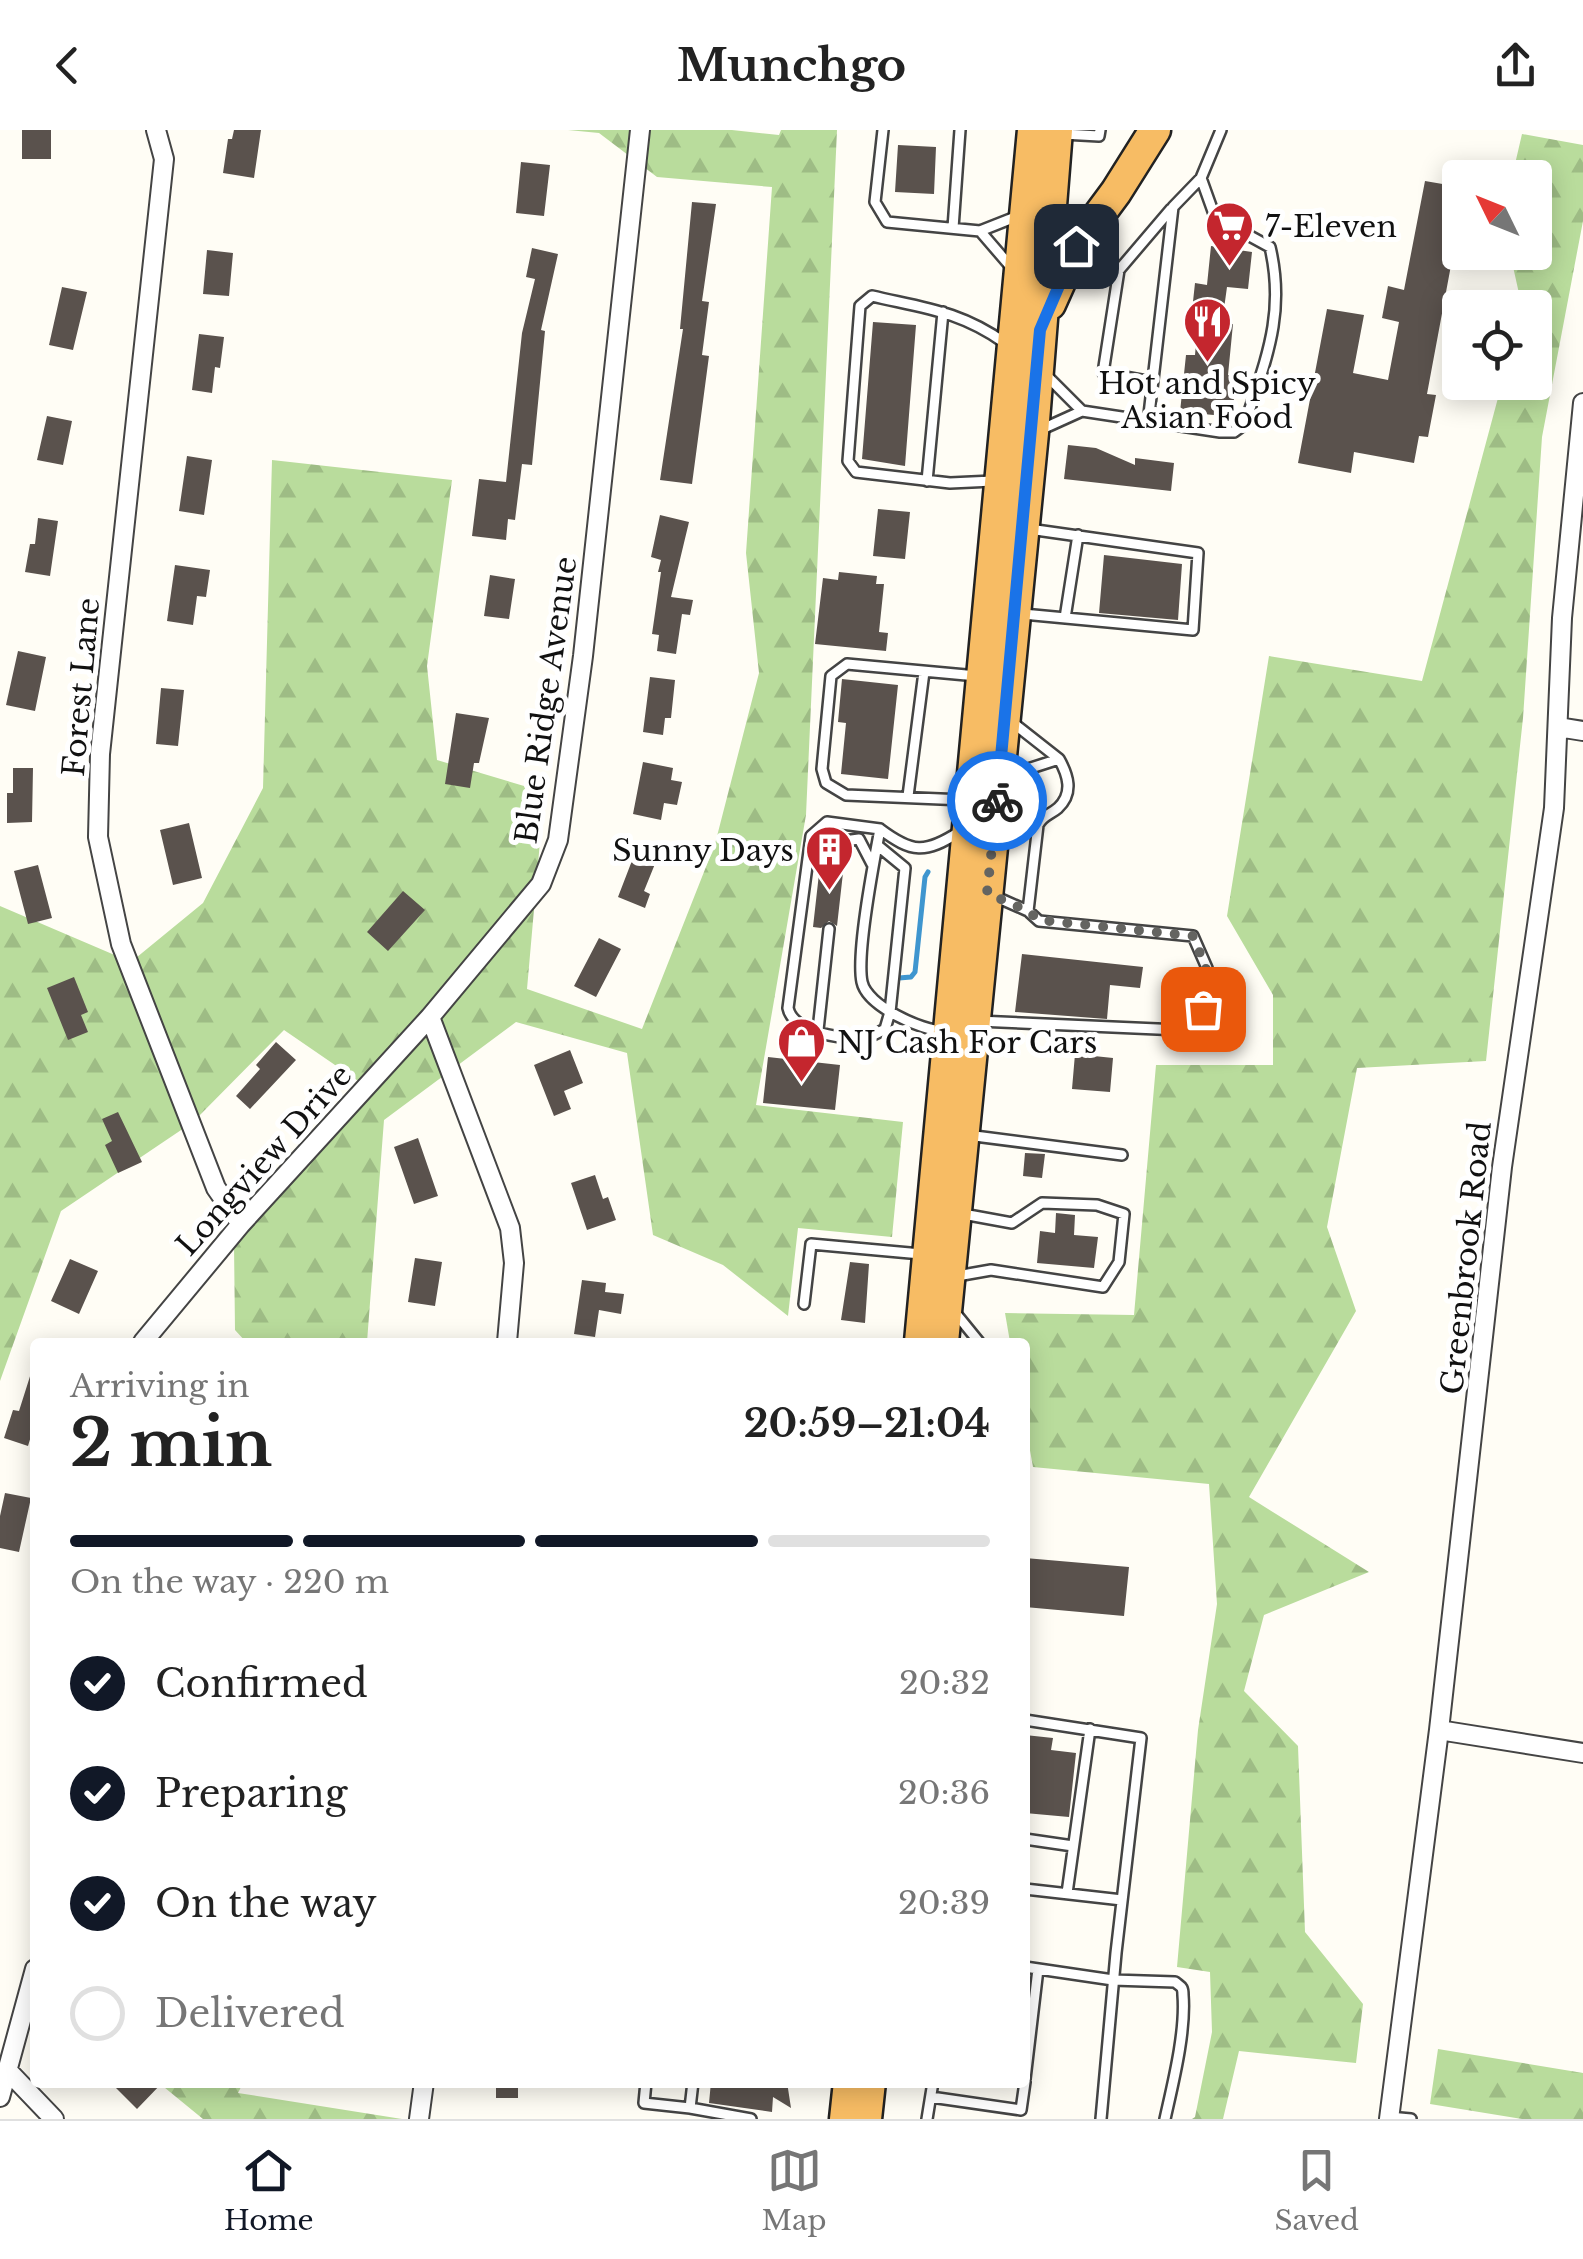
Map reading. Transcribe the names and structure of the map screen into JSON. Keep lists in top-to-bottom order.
{
  "streets": {
    "street": [
      "Forest Lane",
      "Blue Ridge Avenue",
      "Longview Drive",
      "Greenbrook Road"
    ]
  },
  "crossings": [
    ["Forest Lane", "Longview Drive"],
    ["Blue Ridge Avenue", "Longview Drive"]
  ],
  "places": {
    "supermarket": ["7-Eleven"],
    "restaurant": ["Hot and Spicy Asian Food"],
    "building": ["Sunny Days"],
    "shop": ["NJ Cash For Cars"]
  },
  "north": "top left",
  "page": {
    "header": "Munchgo",
    "heading": ["2 min", "Arriving in", "20:59–21:04"],
    "bar": "On the way · 220 m",
    "list": [
      ["Confirmed", "20:32"],
      ["Preparing", "20:36"],
      ["On the way", "20:39"],
      "Delivered"
    ],
    "tabs": ["Home", "Map", "Saved"]
  }
}
